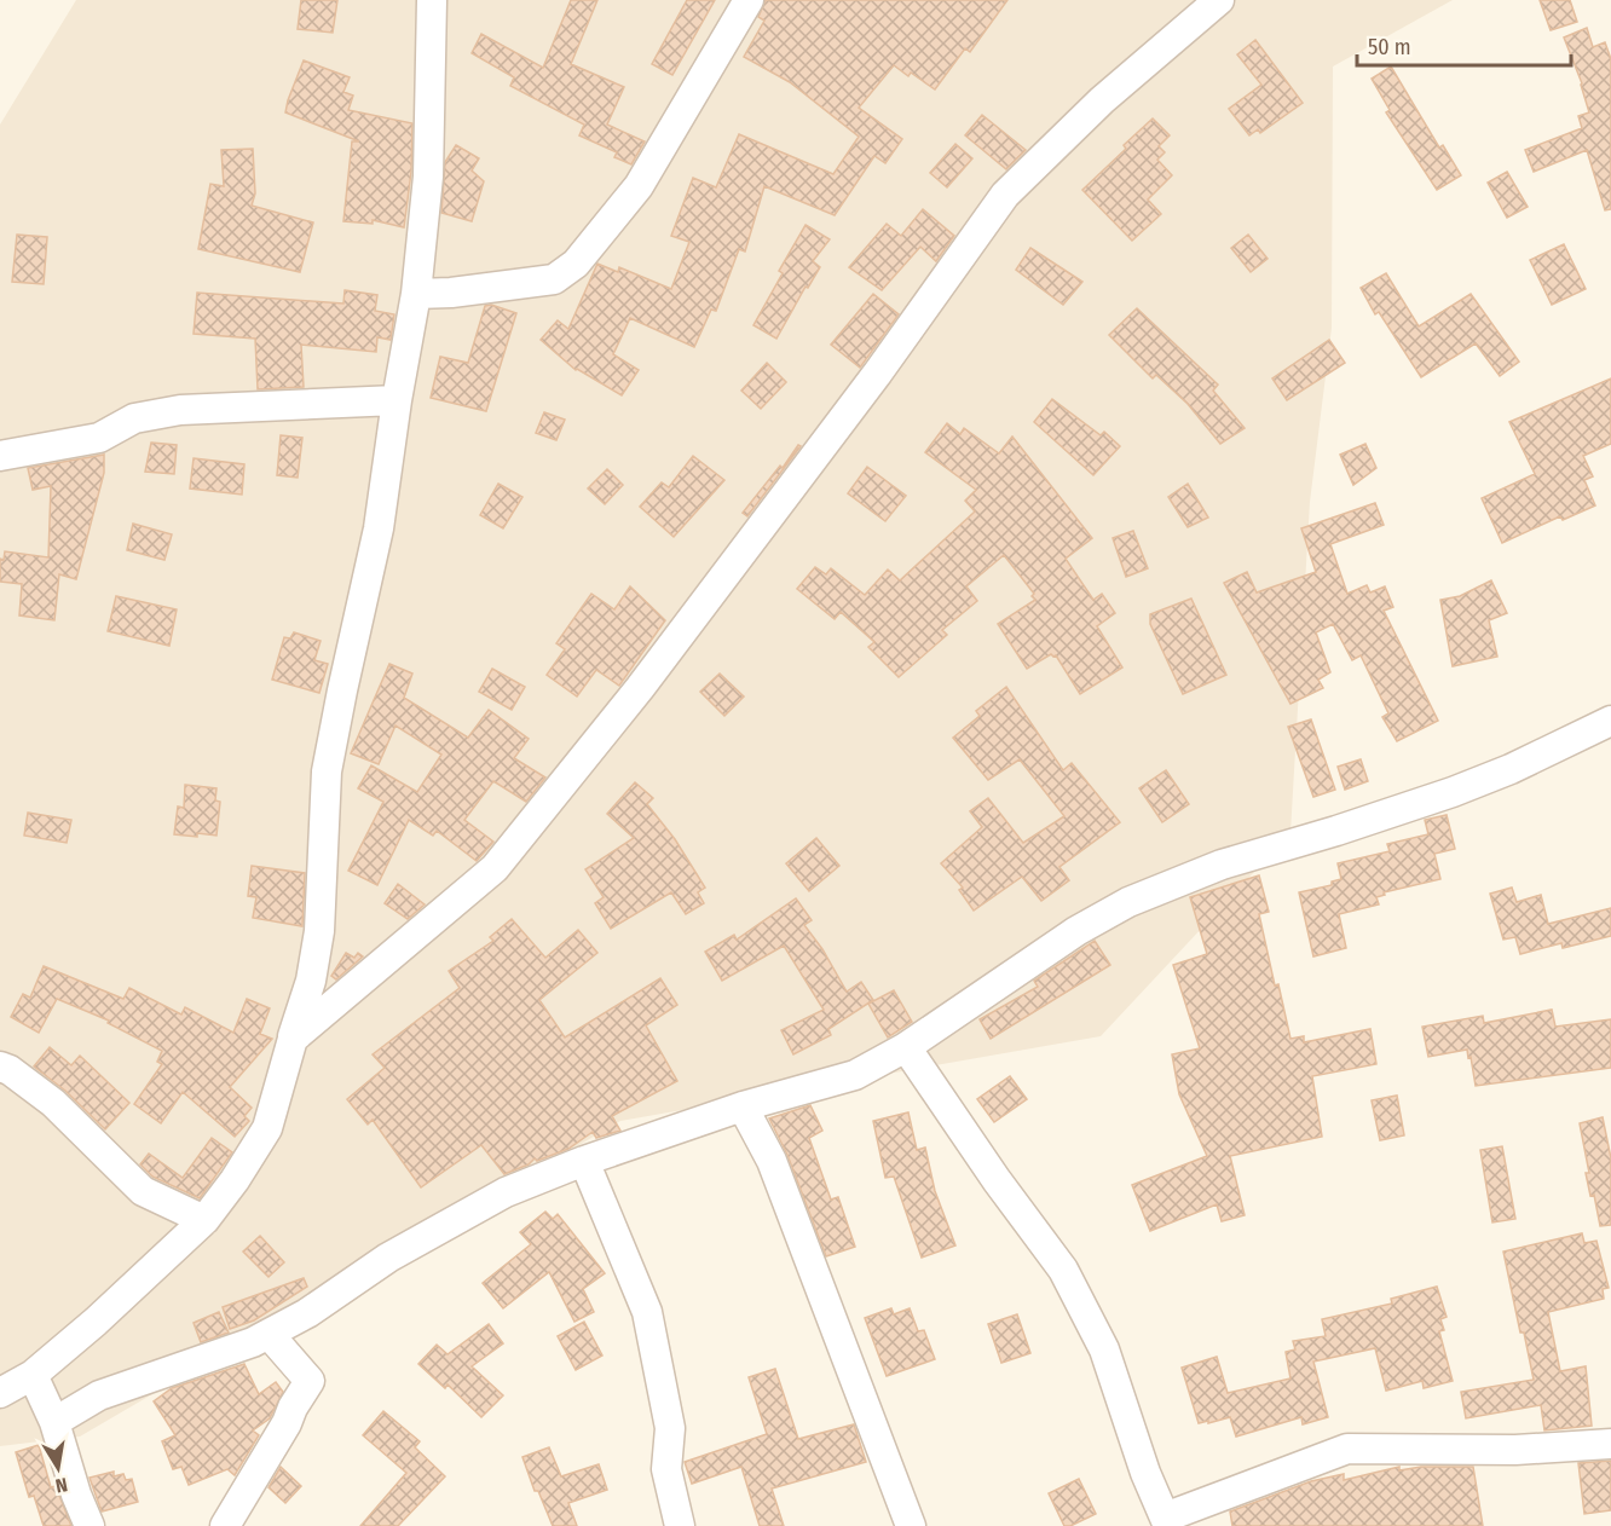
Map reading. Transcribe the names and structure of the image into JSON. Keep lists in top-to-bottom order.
{
  "scale_bar": "50 m",
  "north": "bottom"
}
